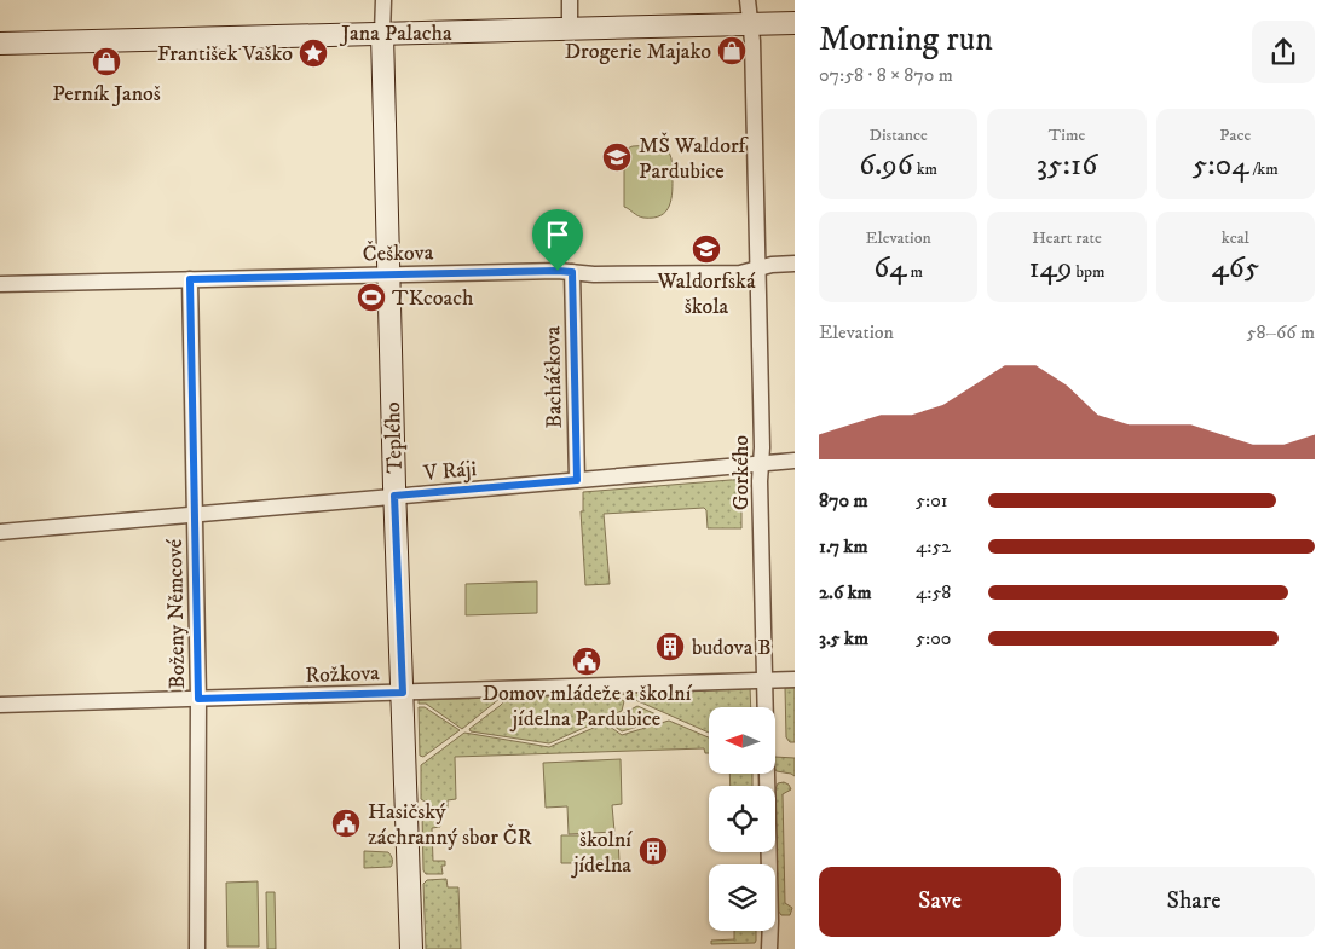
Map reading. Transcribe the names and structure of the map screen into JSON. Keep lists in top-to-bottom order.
{
  "streets": {
    "main road": ["Jana Palacha", "Teplého"],
    "street": [
      "Češkova",
      "Bacháčkova",
      "V Ráji",
      "Gorkého",
      "Boženy Němcové",
      "Rožkova"
    ]
  },
  "crossings": [
    ["Jana Palacha", "Teplého"],
    ["Jana Palacha", "Gorkého"],
    ["Češkova", "Bacháčkova"],
    ["Češkova", "Teplého"],
    ["Češkova", "Gorkého"],
    ["Češkova", "Boženy Němcové"],
    ["Bacháčkova", "V Ráji"],
    ["Teplého", "V Ráji"],
    ["Teplého", "Rožkova"],
    ["V Ráji", "Gorkého"],
    ["V Ráji", "Boženy Němcové"],
    ["Gorkého", "Rožkova"],
    ["Boženy Němcové", "Rožkova"]
  ],
  "places": {
    "shop": ["Drogerie Majako", "Perník Janoš"],
    "place": ["František Vaško"],
    "school or university": ["MŠ Waldorf Pardubice", "Waldorfská škola"],
    "sports": ["TKcoach"],
    "building": ["budova B", "školní jídelna"],
    "public building": ["Domov mládeže a školní jídelna Pardubice", "Hasičský záchranný sbor ČR"]
  },
  "north": "left",
  "page": {
    "heading": ["Morning run", "07:58 · 8 × 870 m"],
    "stats": [
      ["Distance", "6.96 km"],
      ["Time", "35:16"],
      ["Pace", "5:04 /km"],
      ["Elevation", "64 m"],
      ["Heart rate", "149 bpm"],
      ["kcal", "465"]
    ],
    "chart": ["Elevation", "58–66 m"],
    "list": [
      {
        "name": "870 m",
        "note": "5:01"
      },
      {
        "name": "1.7 km",
        "note": "4:52"
      },
      {
        "name": "2.6 km",
        "note": "4:58"
      },
      {
        "name": "3.5 km",
        "note": "5:00"
      }
    ],
    "buttons": ["Save", "Share"]
  }
}
